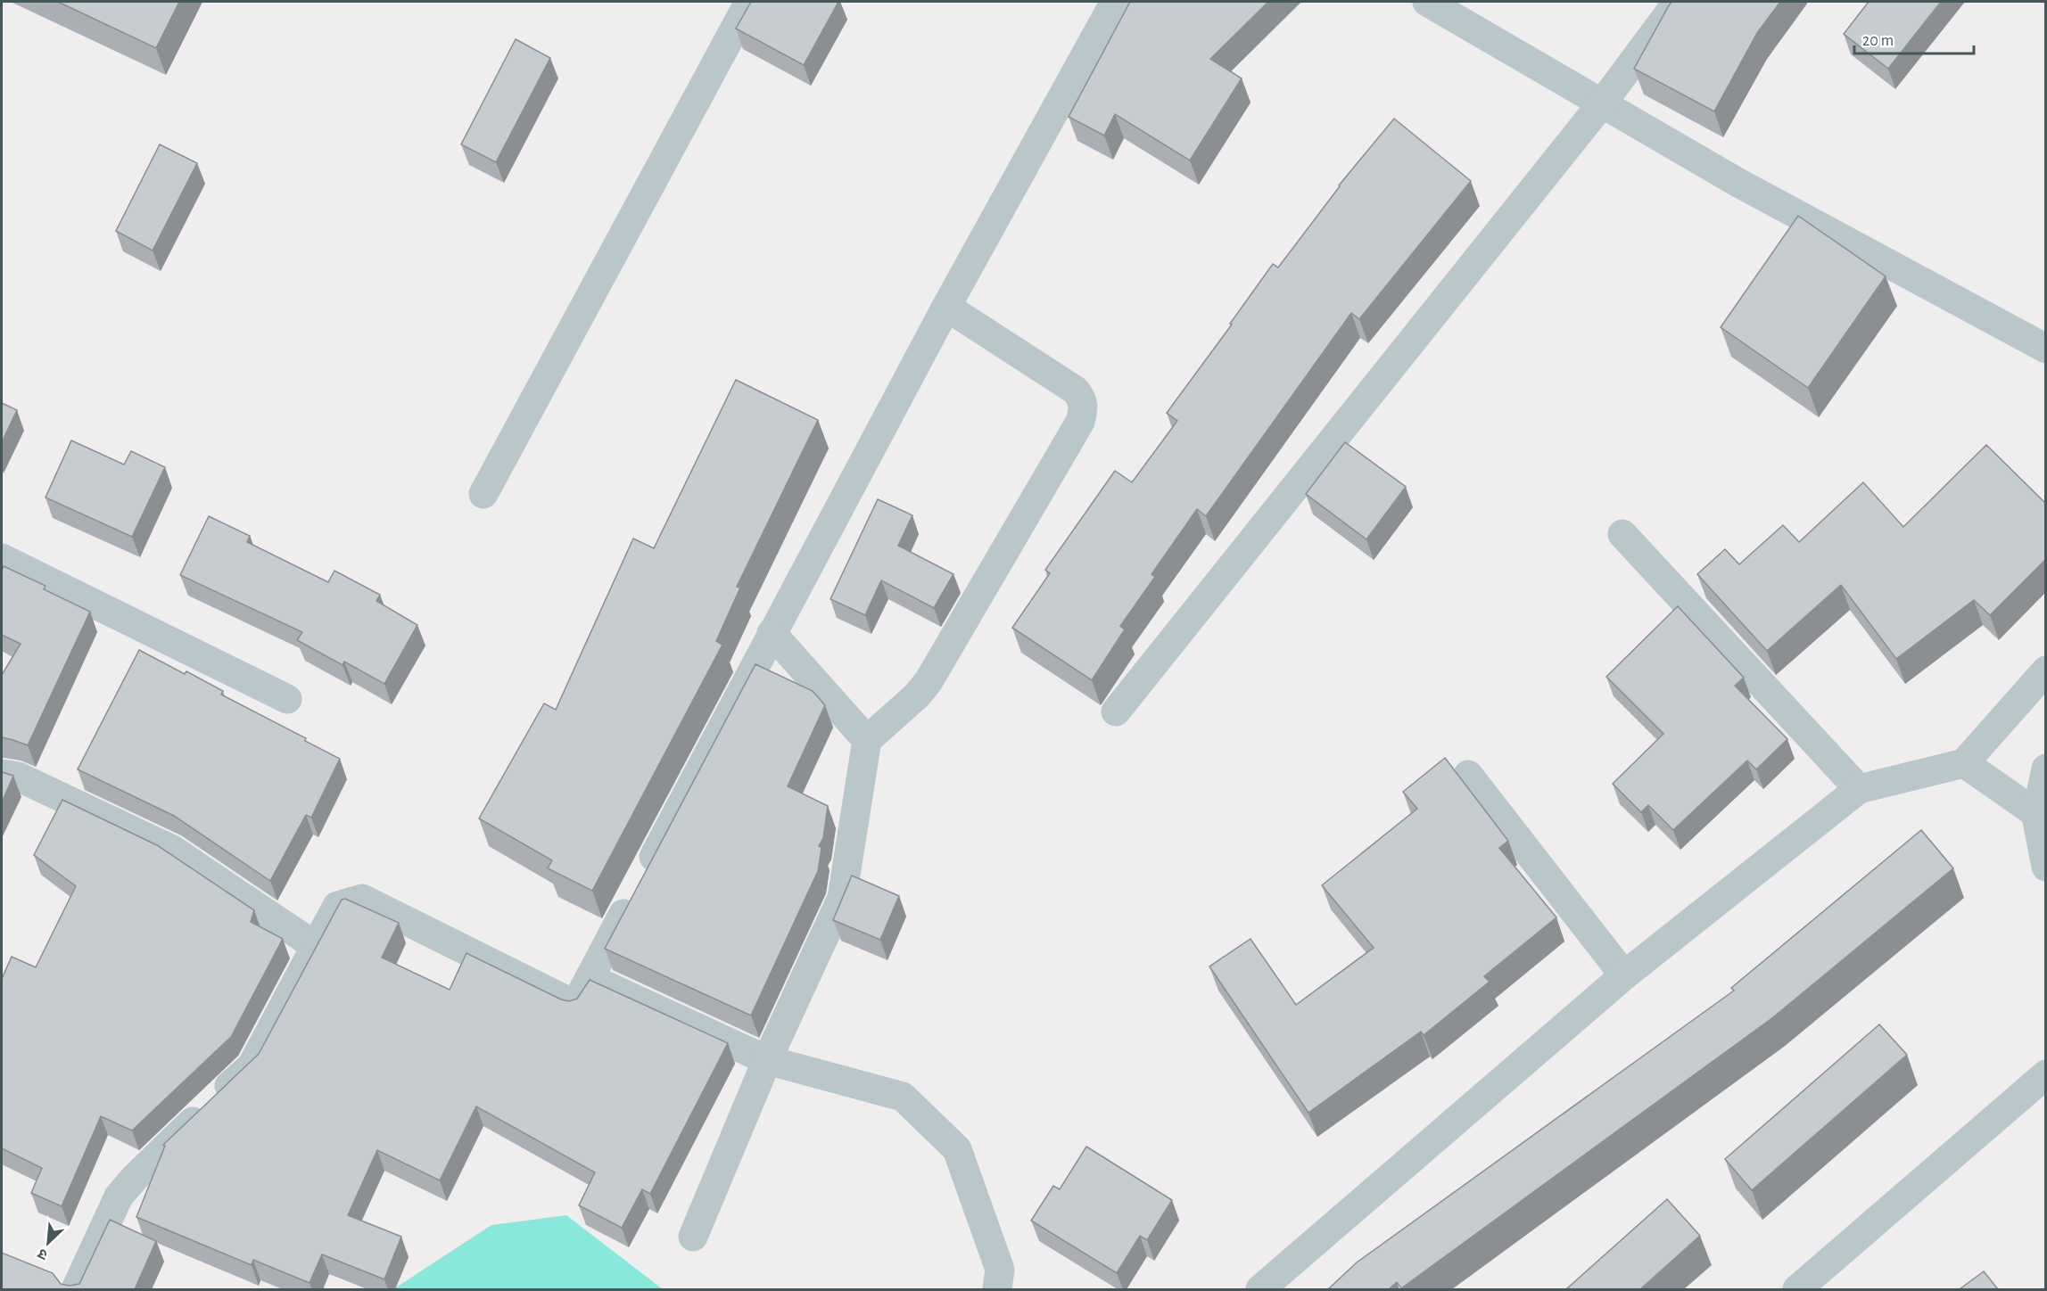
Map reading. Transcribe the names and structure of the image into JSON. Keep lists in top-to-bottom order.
{
  "scale_bar": "20 m",
  "north": "bottom left"
}
